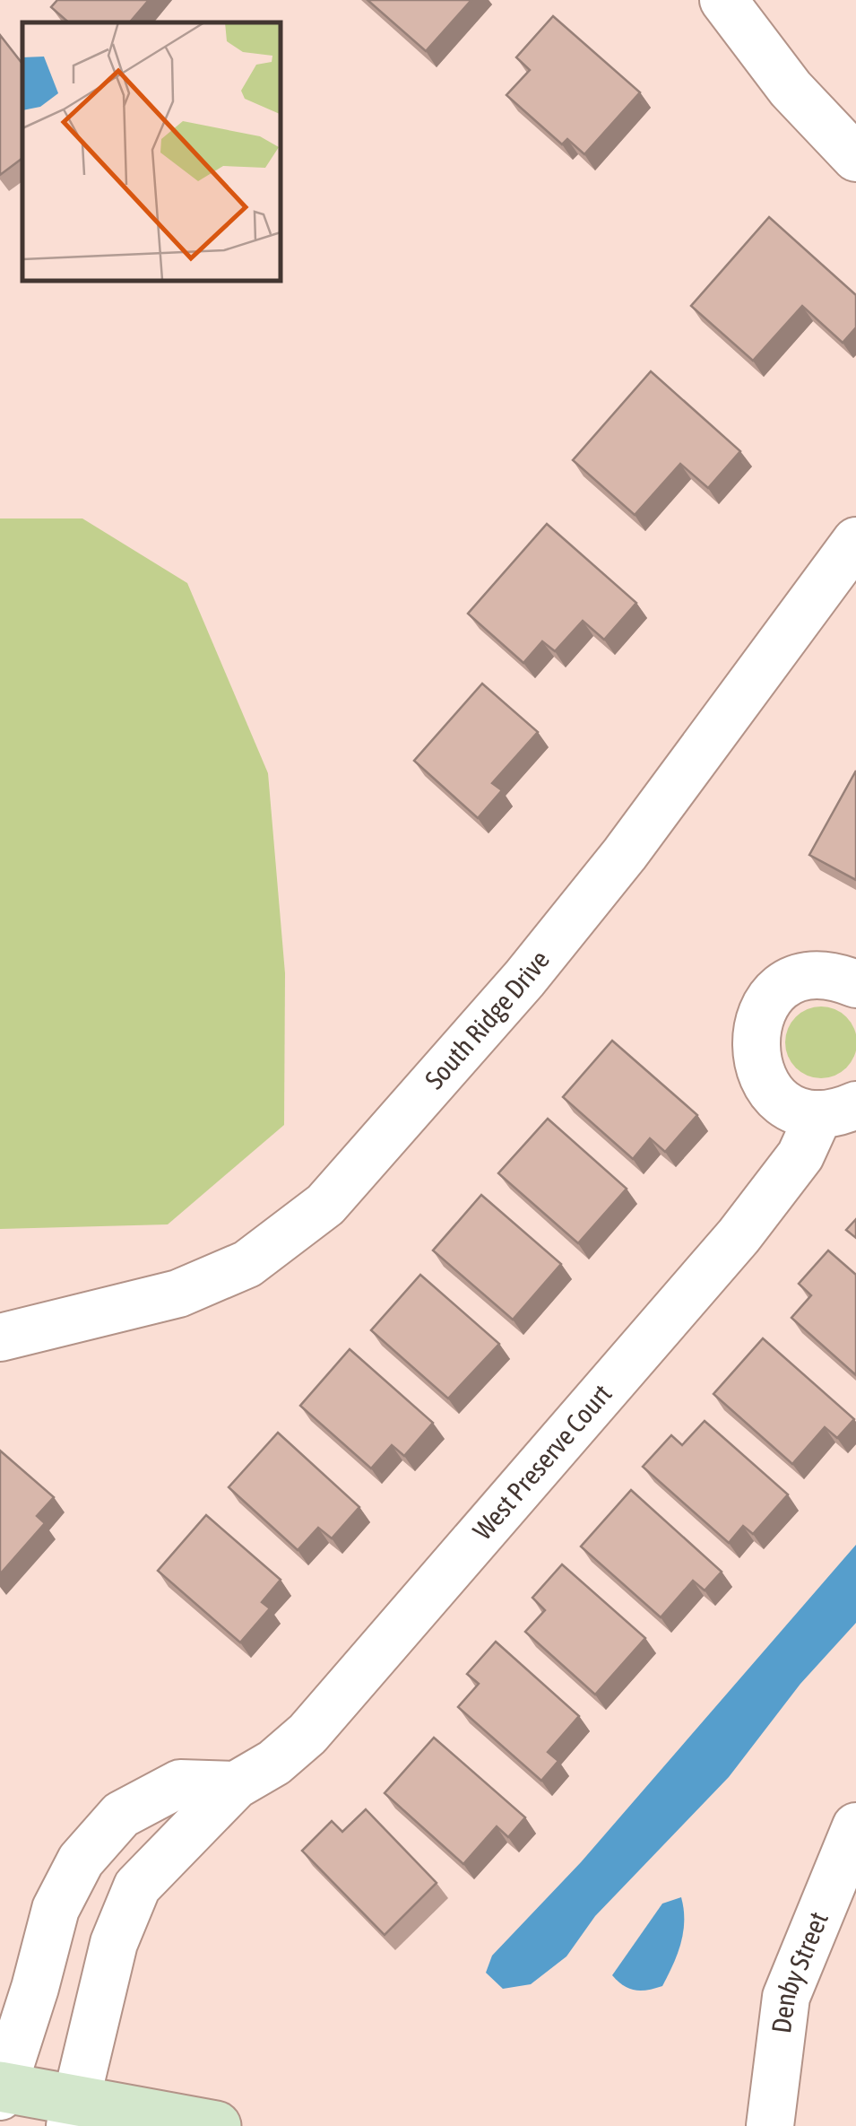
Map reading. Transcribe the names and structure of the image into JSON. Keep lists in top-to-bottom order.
{
  "streets": {
    "street": ["South Ridge Drive", "West Preserve Court", "Denby Street"]
  }
}
